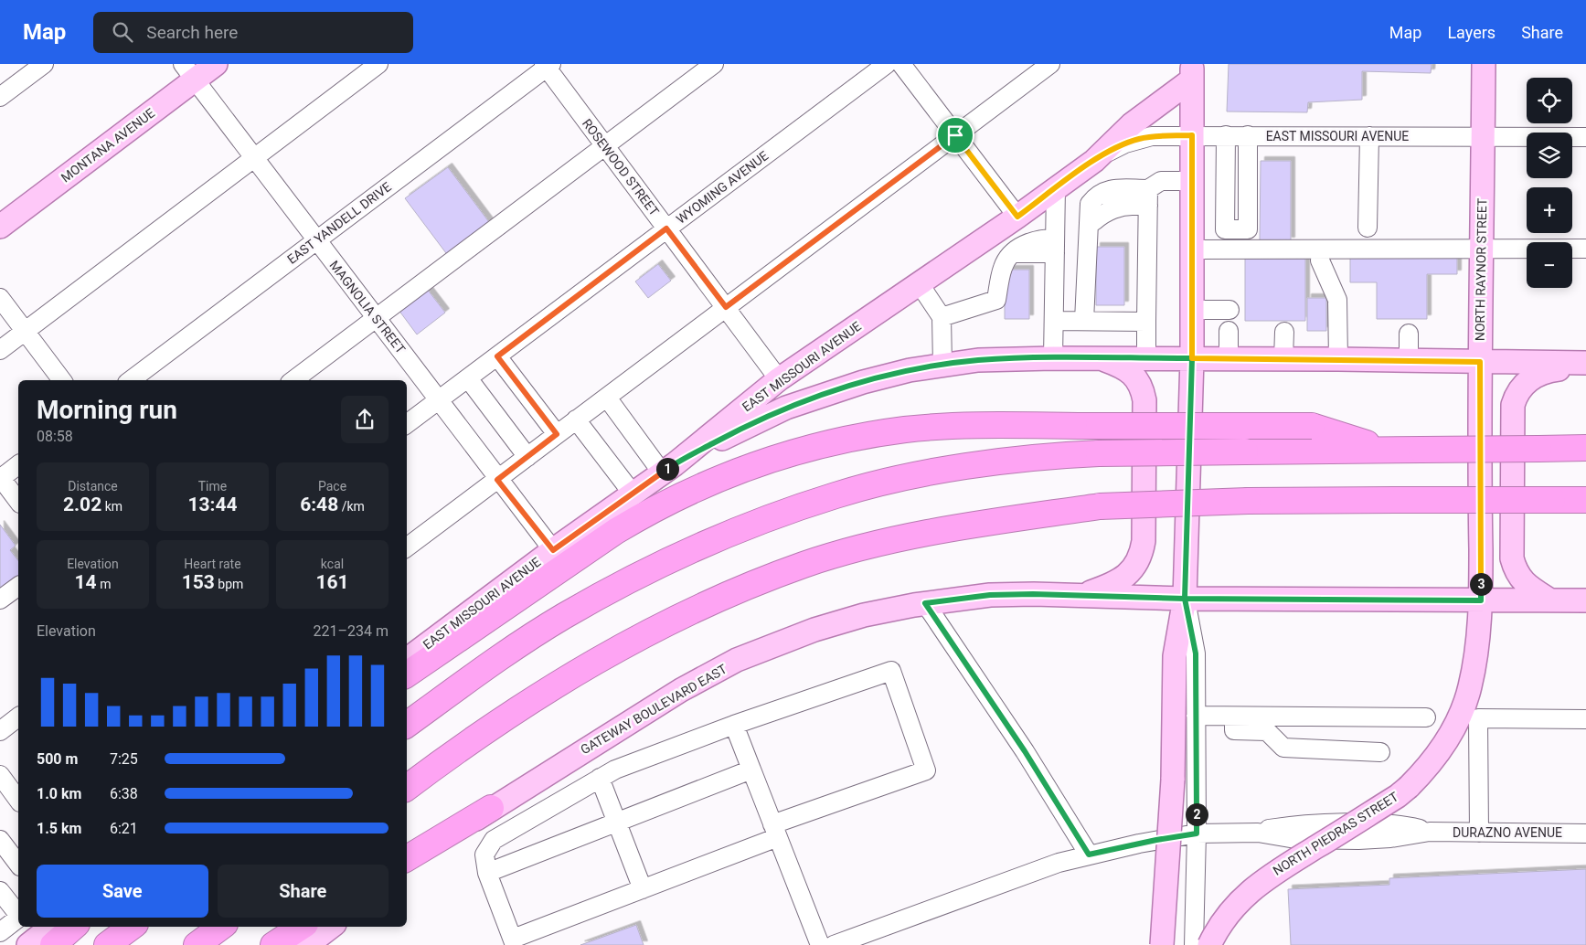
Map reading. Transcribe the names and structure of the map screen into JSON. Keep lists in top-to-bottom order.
{
  "streets": {
    "main road": [
      "EAST MISSOURI AVENUE",
      "MONTANA AVENUE",
      "NORTH RAYNOR STREET",
      "GATEWAY BOULEVARD EAST",
      "NORTH PIEDRAS STREET"
    ],
    "street": [
      "ROSEWOOD STREET",
      "WYOMING AVENUE",
      "EAST YANDELL DRIVE",
      "MAGNOLIA STREET",
      "DURAZNO AVENUE"
    ]
  },
  "crossings": [
    ["EAST MISSOURI AVENUE", "ROSEWOOD STREET"],
    ["EAST MISSOURI AVENUE", "NORTH RAYNOR STREET"],
    ["EAST MISSOURI AVENUE", "MAGNOLIA STREET"],
    ["MONTANA AVENUE", "MAGNOLIA STREET"],
    ["ROSEWOOD STREET", "WYOMING AVENUE"],
    ["ROSEWOOD STREET", "EAST YANDELL DRIVE"],
    ["WYOMING AVENUE", "MAGNOLIA STREET"],
    ["EAST YANDELL DRIVE", "MAGNOLIA STREET"],
    ["NORTH RAYNOR STREET", "GATEWAY BOULEVARD EAST"],
    ["NORTH RAYNOR STREET", "NORTH PIEDRAS STREET"]
  ],
  "page": {
    "header": "Map",
    "search": "Search here",
    "nav": ["Map", "Layers", "Share"],
    "map_buttons": ["+", "−"],
    "heading": ["Morning run", "08:58"],
    "pins": ["1", "3", "2"],
    "stats": [
      ["Distance", "2.02 km"],
      ["Time", "13:44"],
      ["Pace", "6:48 /km"],
      ["Elevation", "14 m"],
      ["Heart rate", "153 bpm"],
      ["kcal", "161"]
    ],
    "chart": ["Elevation", "221–234 m"],
    "list": [
      {
        "name": "500 m",
        "note": "7:25"
      },
      {
        "name": "1.0 km",
        "note": "6:38"
      },
      {
        "name": "1.5 km",
        "note": "6:21"
      }
    ],
    "buttons": ["Save", "Share"]
  }
}
